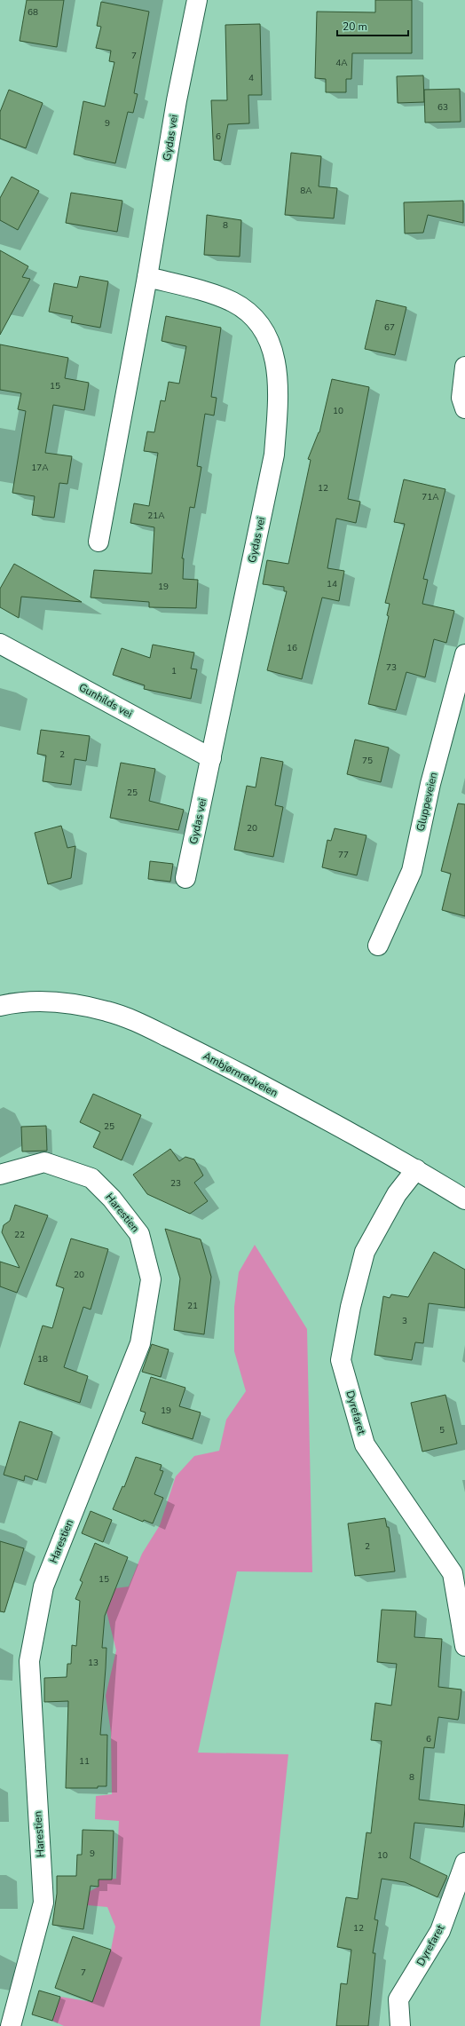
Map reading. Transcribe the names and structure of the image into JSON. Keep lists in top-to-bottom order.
{
  "streets": {
    "street": [
      "Gydas vei",
      "Gunhilds vei",
      "Gluppeveien",
      "Ambjørnrødveien",
      "Harestien",
      "Dyrefaret"
    ]
  },
  "crossings": [
    ["Gydas vei", "Gunhilds vei"],
    ["Ambjørnrødveien", "Dyrefaret"]
  ],
  "house_numbers": [
    "68",
    "7",
    "4A",
    "4",
    "63",
    "9",
    "6",
    "8A",
    "8",
    "67",
    "15",
    "10",
    "17A",
    "12",
    "71A",
    "21A",
    "14",
    "19",
    "16",
    "73",
    "1",
    "2",
    "75",
    "25",
    "20",
    "77",
    "25",
    "23",
    "22",
    "20",
    "21",
    "3",
    "18",
    "19",
    "5",
    "2",
    "15",
    "13",
    "6",
    "11",
    "8",
    "9",
    "10",
    "12",
    "7"
  ],
  "scale_bar": "20 m"
}
